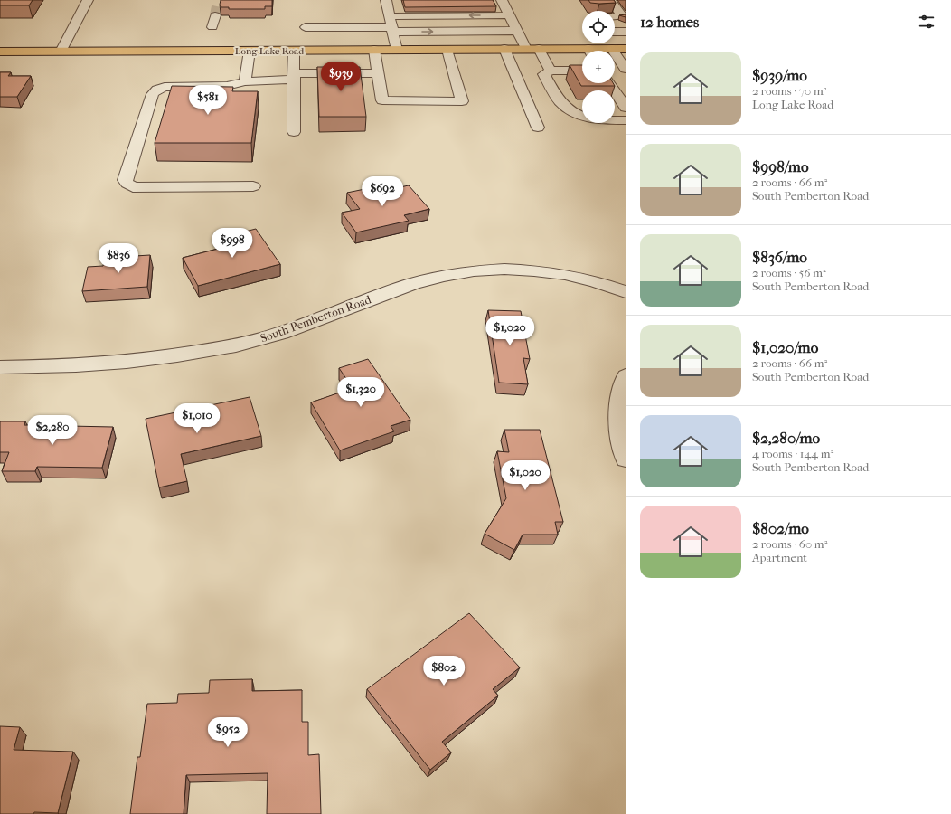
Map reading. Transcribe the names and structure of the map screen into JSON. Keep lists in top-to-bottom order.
{
  "streets": {
    "main road": ["Long Lake Road"],
    "street": ["South Pemberton Road"]
  },
  "page": {
    "heading": "12 homes",
    "map_buttons": ["+", "−"],
    "list": [
      {
        "name": "$939/mo",
        "note": "2 rooms · 70 m² · Long Lake Road"
      },
      {
        "name": "$998/mo",
        "note": "2 rooms · 66 m² · South Pemberton Road"
      },
      {
        "name": "$836/mo",
        "note": "2 rooms · 56 m² · South Pemberton Road"
      },
      {
        "name": "$1,020/mo",
        "note": "2 rooms · 66 m² · South Pemberton Road"
      },
      {
        "name": "$2,280/mo",
        "note": "4 rooms · 144 m² · South Pemberton Road"
      },
      {
        "name": "$802/mo",
        "note": "2 rooms · 60 m² · Apartment"
      }
    ],
    "price": [
      "$939",
      "$581",
      "$692",
      "$998",
      "$836",
      "$1,020",
      "$1,320",
      "$1,010",
      "$2,280",
      "$1,020",
      "$802",
      "$952"
    ]
  }
}
